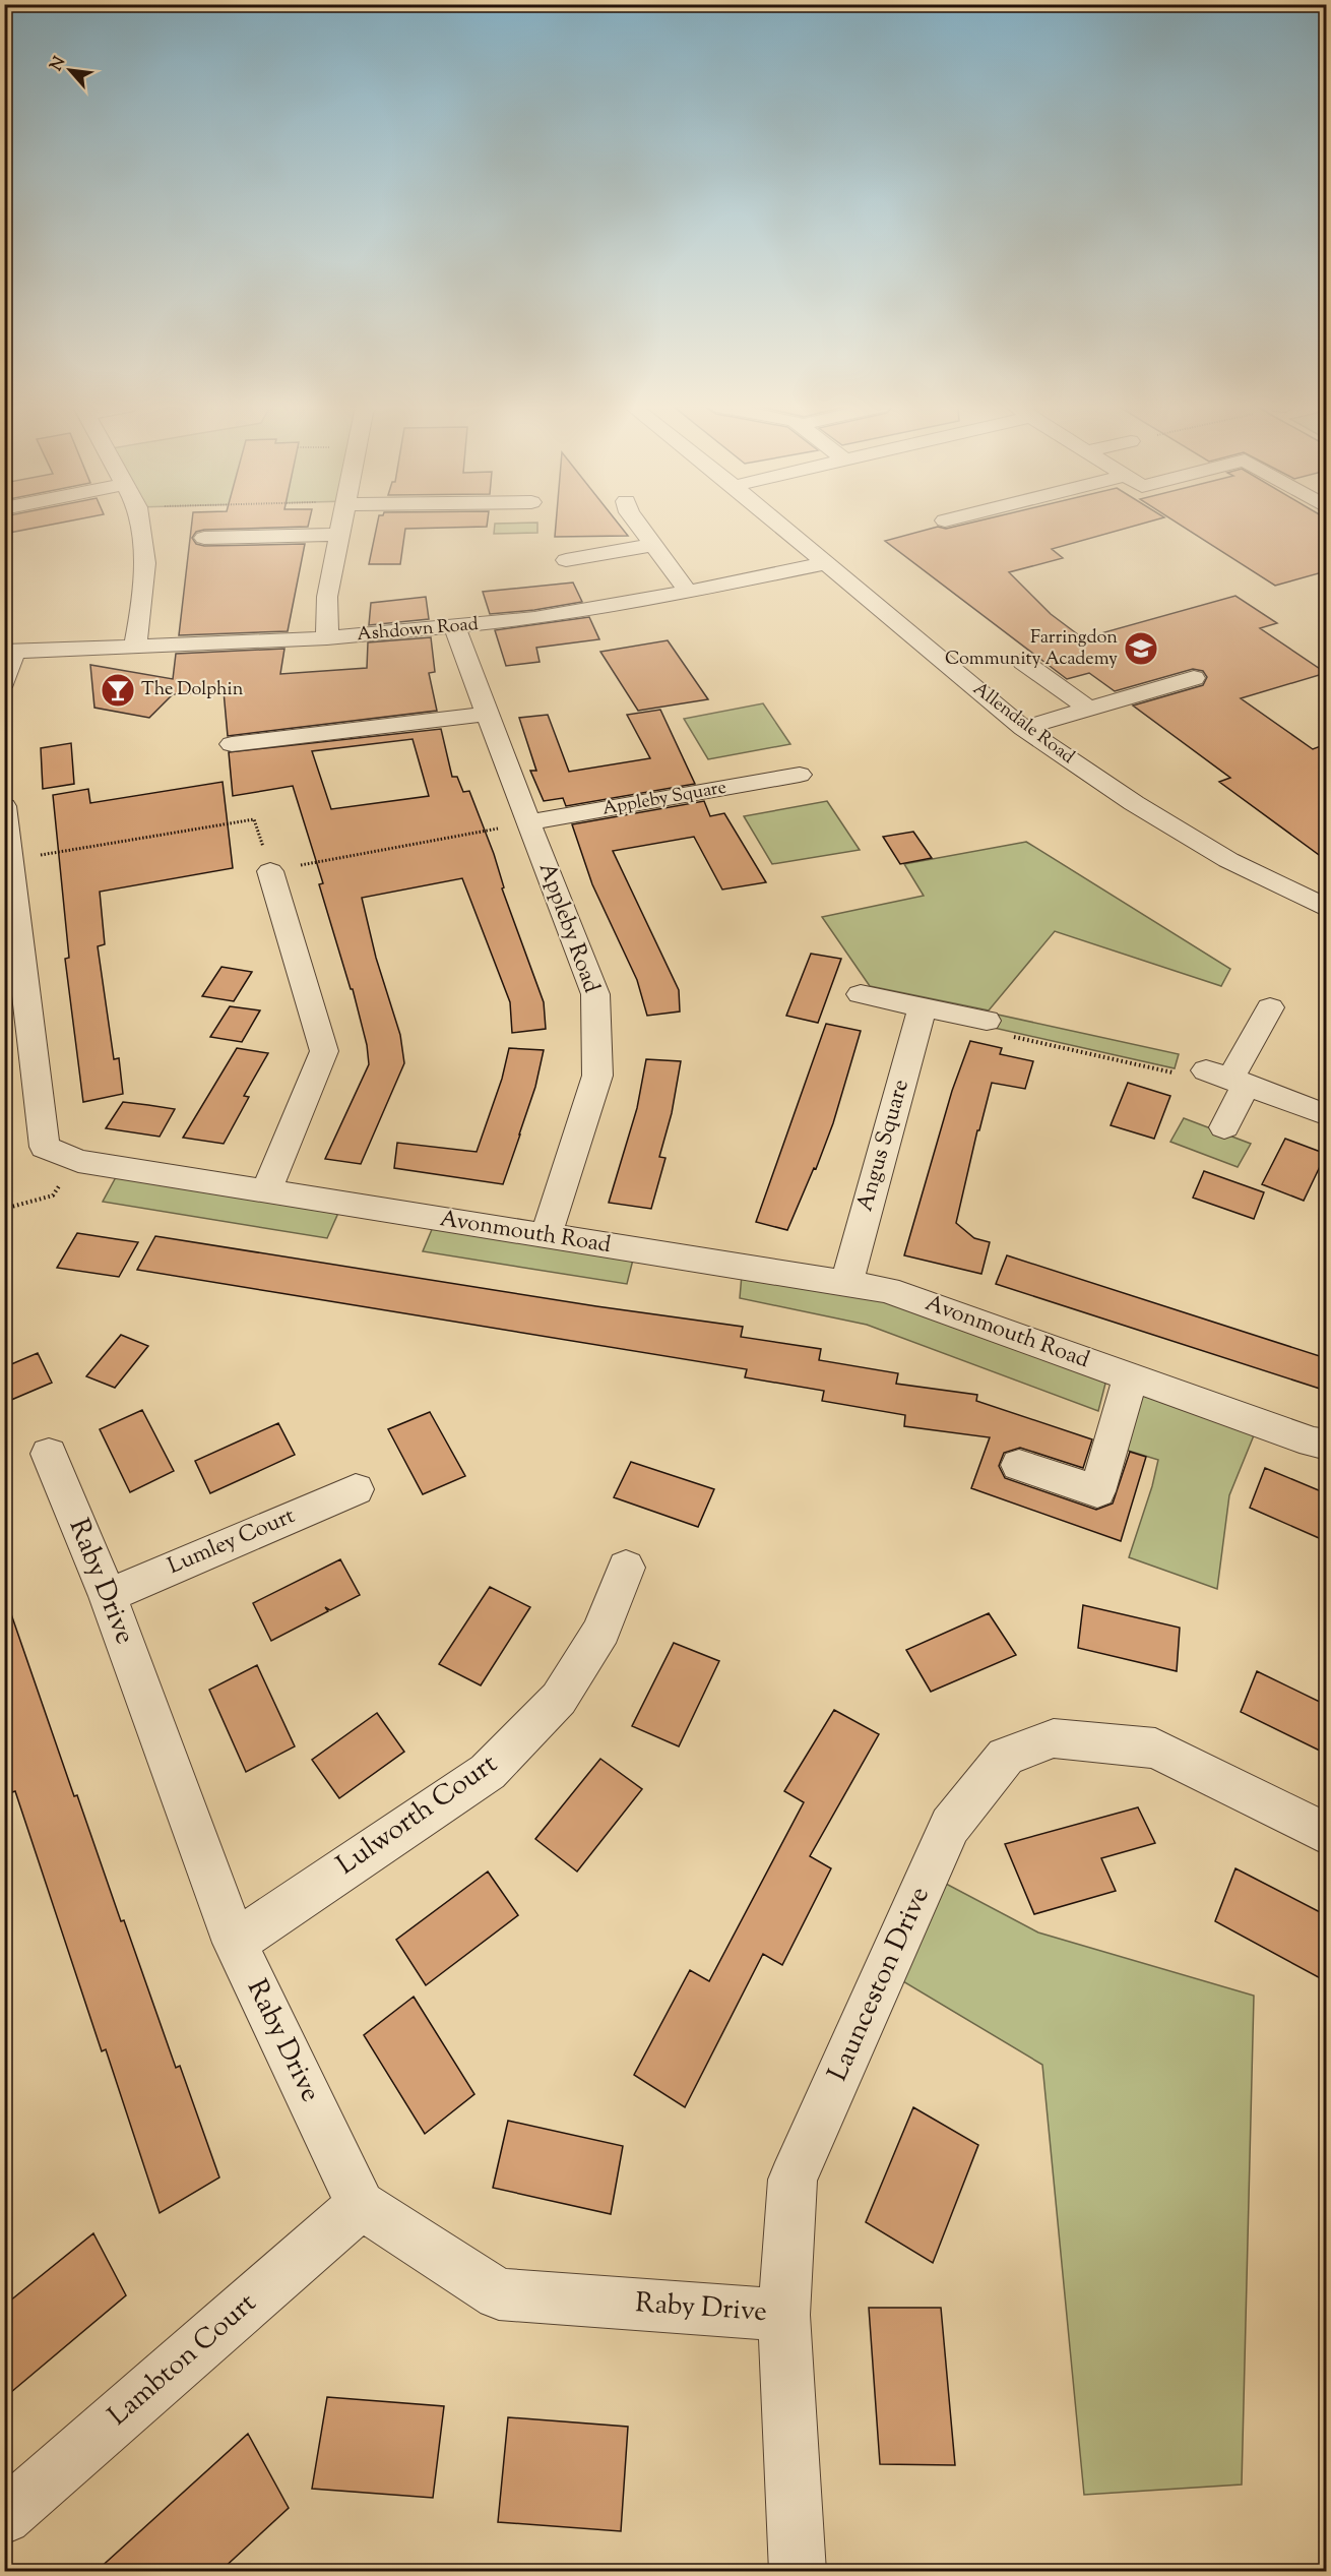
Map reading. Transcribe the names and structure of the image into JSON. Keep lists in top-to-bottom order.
{
  "streets": {
    "street": [
      "Ashdown Road",
      "Allendale Road",
      "Appleby Square",
      "Appleby Road",
      "Angus Square",
      "Avonmouth Road",
      "Lumley Court",
      "Raby Drive",
      "Lulworth Court",
      "Launceston Drive",
      "Lambton Court"
    ]
  },
  "crossings": [
    ["Ashdown Road", "Allendale Road"],
    ["Ashdown Road", "Appleby Road"],
    ["Appleby Square", "Appleby Road"],
    ["Appleby Road", "Avonmouth Road"],
    ["Angus Square", "Avonmouth Road"],
    ["Lumley Court", "Raby Drive"],
    ["Raby Drive", "Lulworth Court"],
    ["Raby Drive", "Launceston Drive"],
    ["Raby Drive", "Lambton Court"]
  ],
  "places": {
    "school or university": ["Farringdon Community Academy"],
    "bar": ["The Dolphin"]
  },
  "north": "top left"
}
